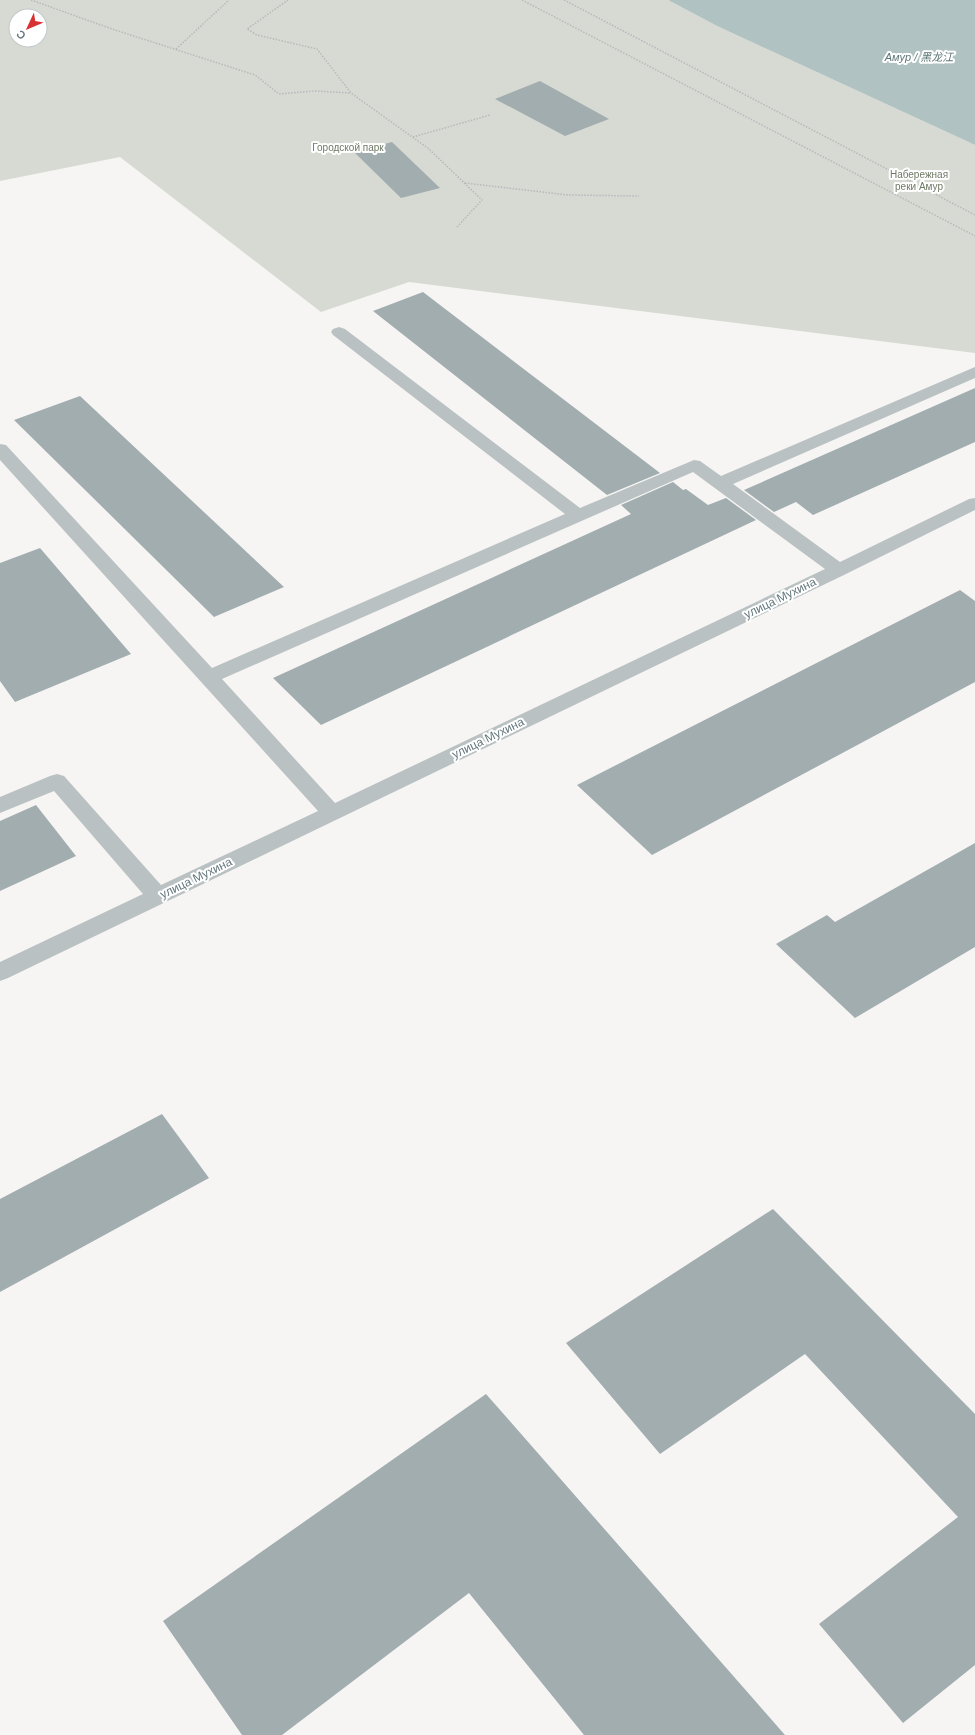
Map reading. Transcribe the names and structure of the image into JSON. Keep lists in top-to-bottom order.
{
  "streets": {
    "street": ["улица Мухина"]
  },
  "water": ["Амур / 黑龙江"],
  "parks": ["Городской парк", "Набережная реки Амур"],
  "north": "bottom left"
}
